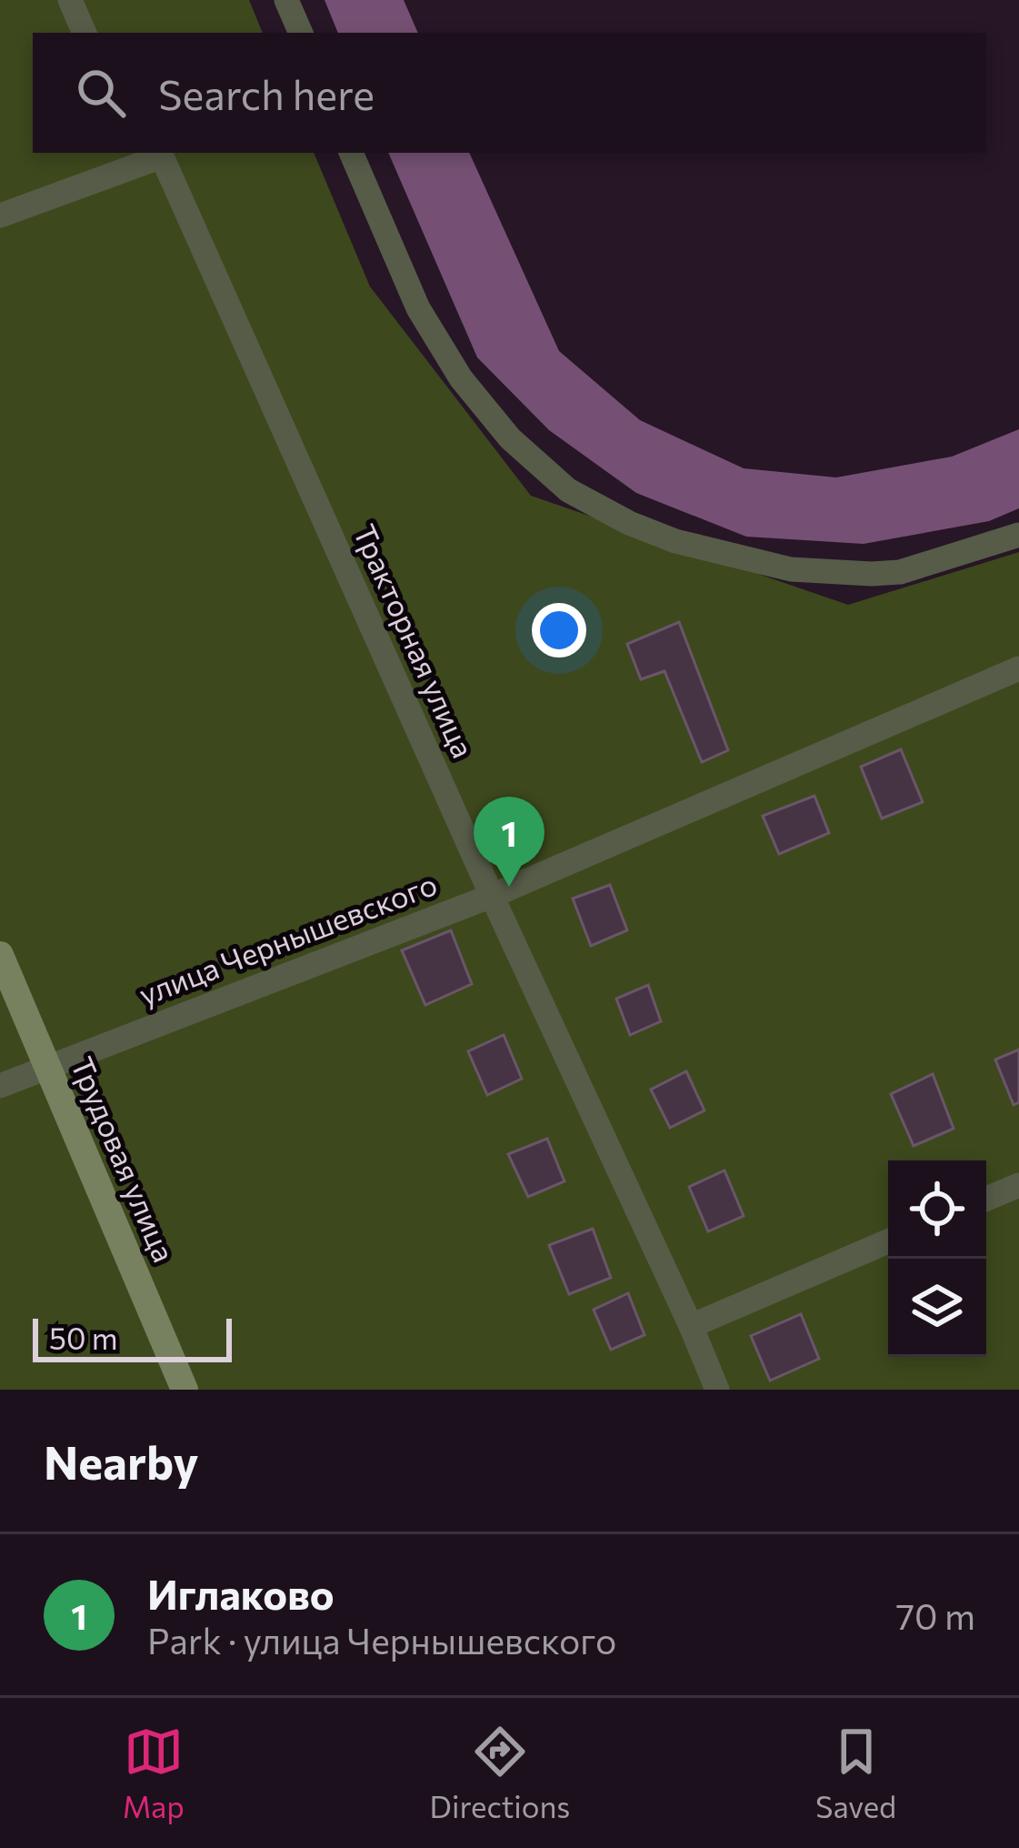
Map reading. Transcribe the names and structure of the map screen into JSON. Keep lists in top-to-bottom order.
{
  "streets": {
    "street": ["Тракторная улица", "улица Чернышевского", "Трудовая улица"]
  },
  "crossings": [
    ["Тракторная улица", "улица Чернышевского"],
    ["улица Чернышевского", "Трудовая улица"]
  ],
  "scale_bar": "50 m",
  "page": {
    "search": "Search here",
    "pins": "1",
    "scale": "50 m",
    "heading": "Nearby",
    "list": [
      {
        "mark": "1",
        "name": "Иглаково",
        "note": "Park · улица Чернышевского",
        "value": "70 m"
      }
    ],
    "nav": ["Map", "Directions", "Saved"]
  }
}
